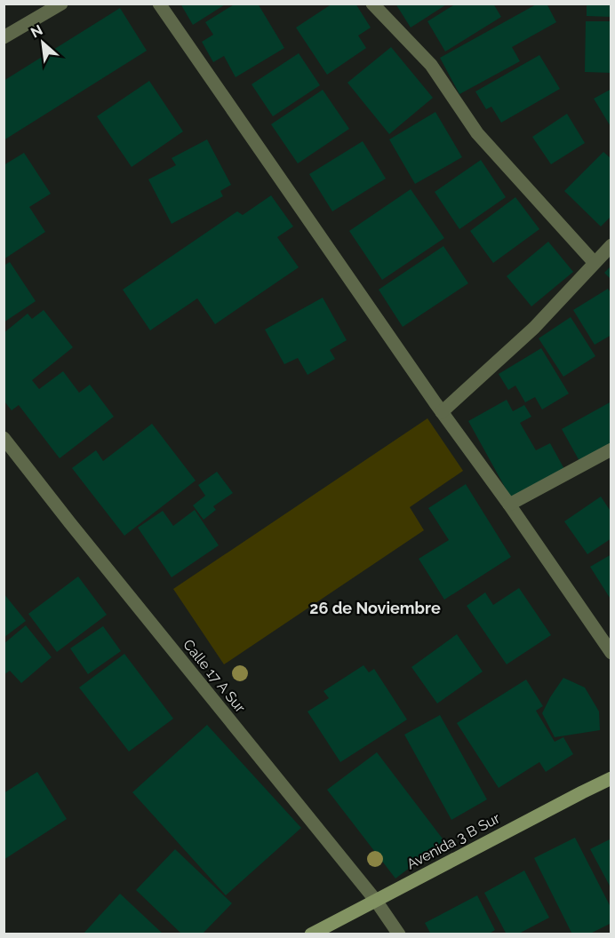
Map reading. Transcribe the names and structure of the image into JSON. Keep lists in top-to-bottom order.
{
  "streets": {
    "street": ["Calle 17 A Sur", "Avenida 3 B Sur"]
  },
  "crossings": [
    ["Calle 17 A Sur", "Avenida 3 B Sur"]
  ],
  "districts": ["26 de Noviembre"],
  "north": "top left"
}
